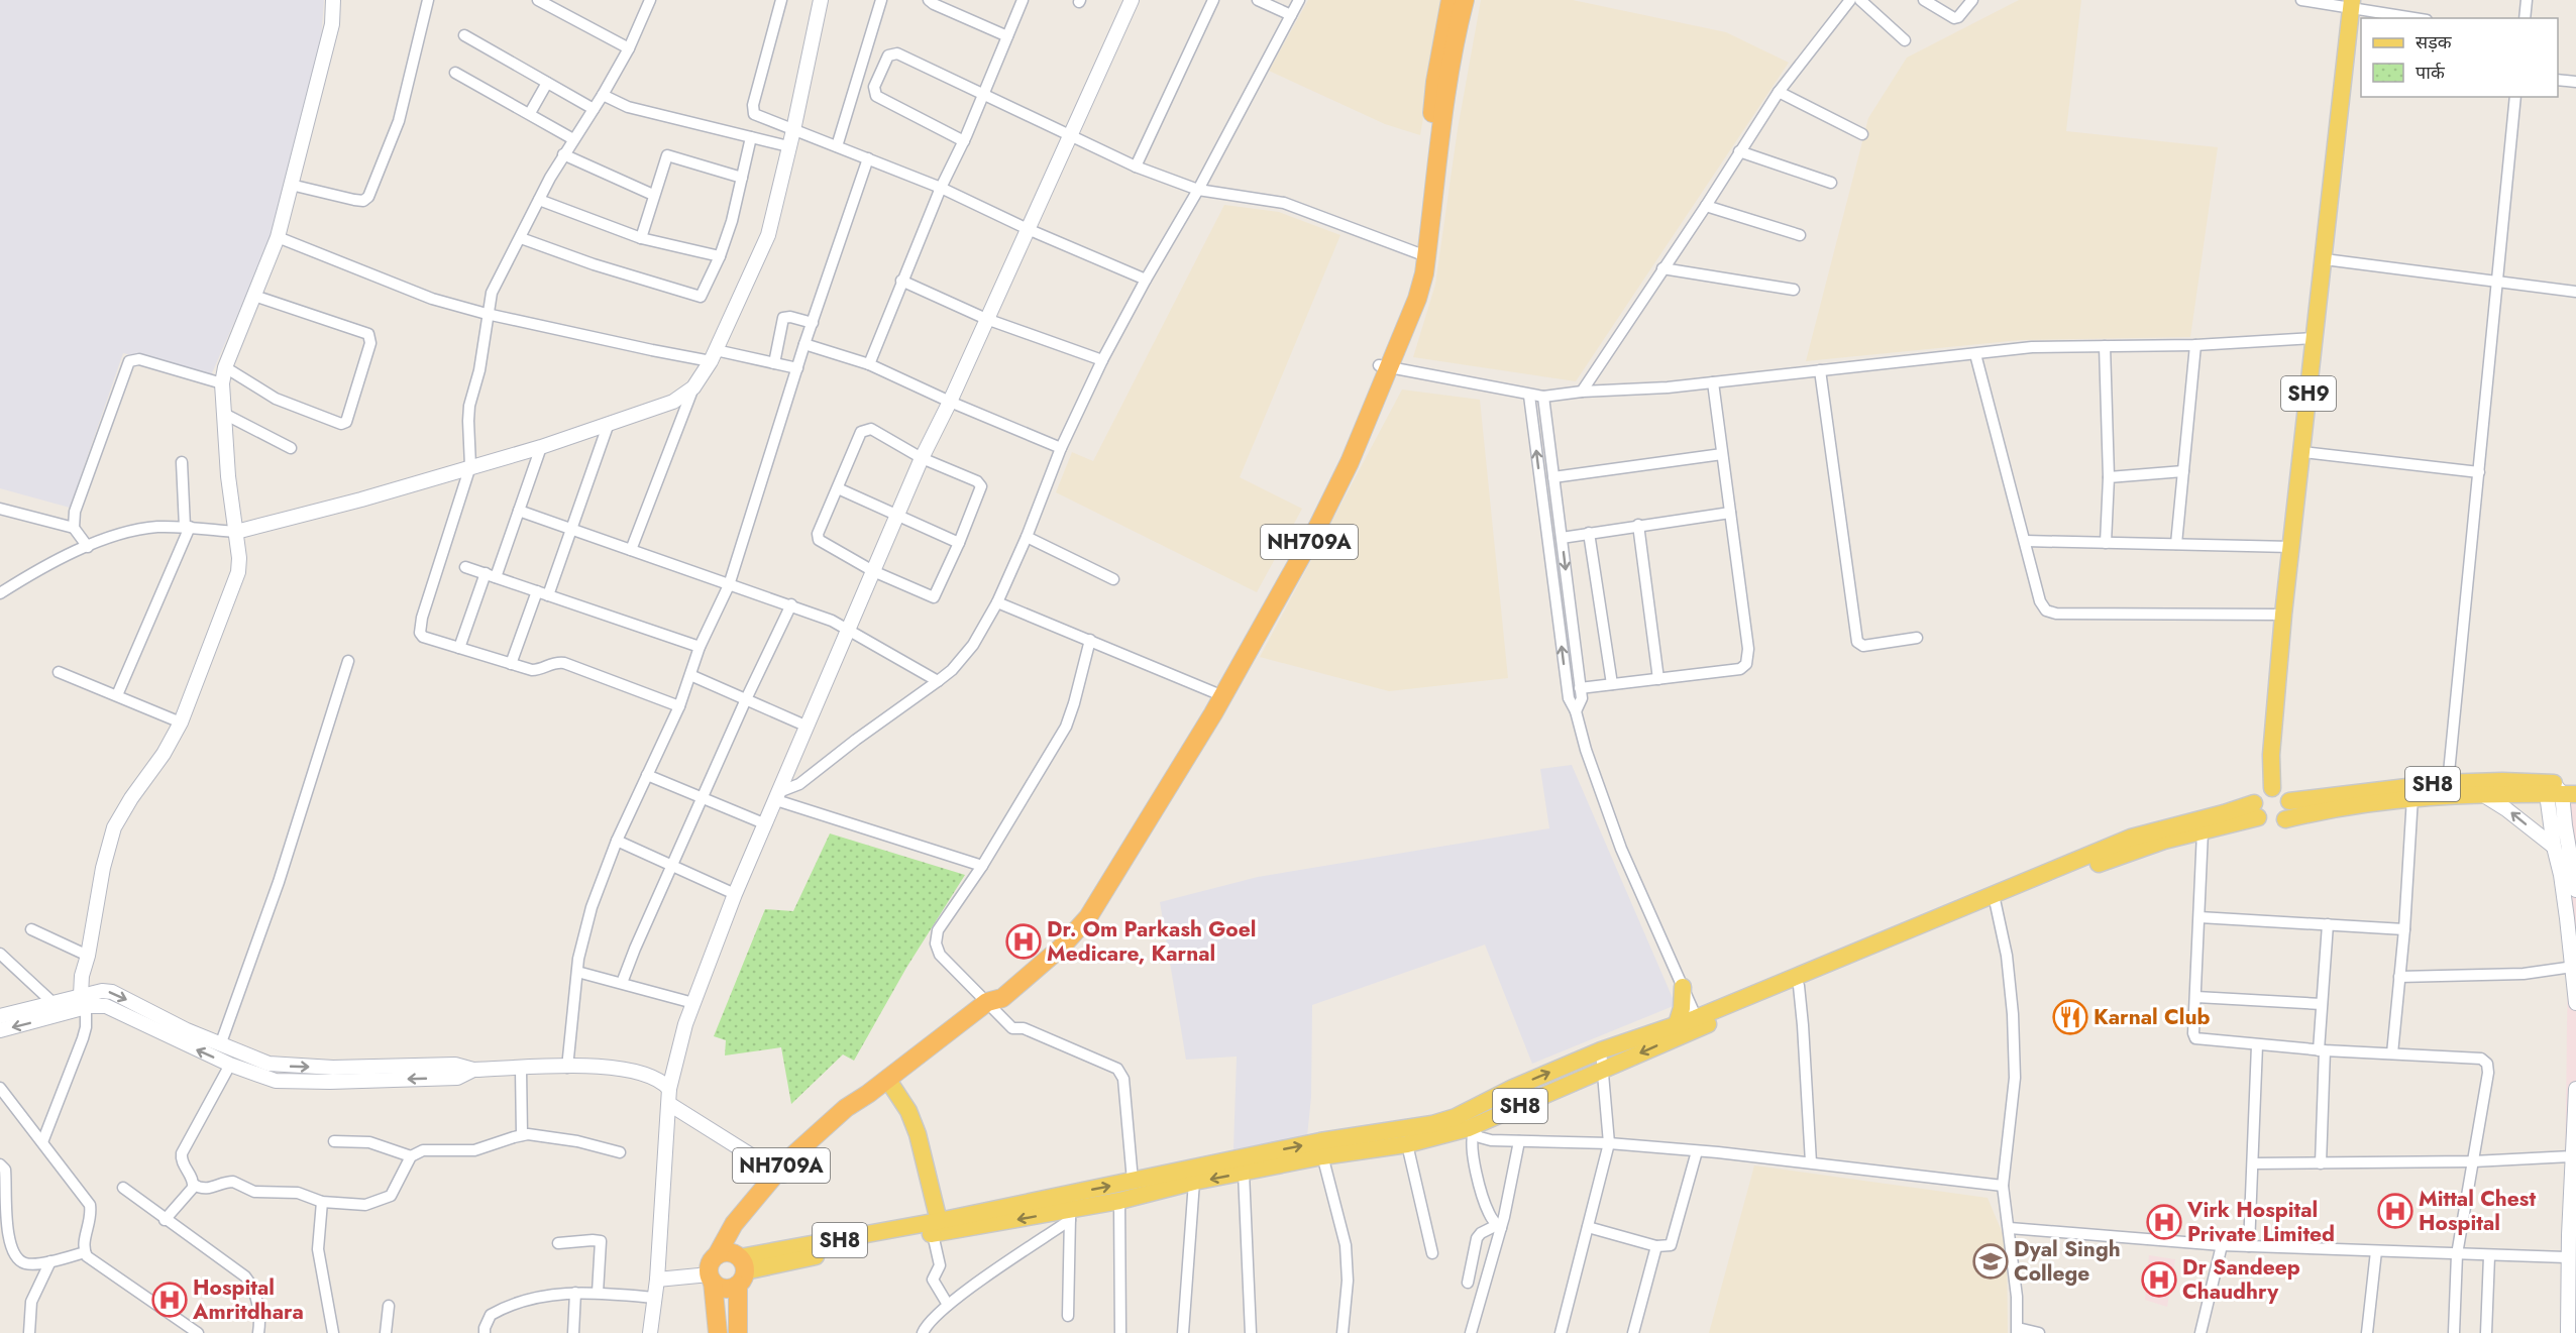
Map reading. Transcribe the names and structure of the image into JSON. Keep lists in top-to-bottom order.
{
  "streets": {
    "highway": ["NH709A"],
    "main road": ["SH9", "SH8"]
  },
  "crossings": [
    ["SH9", "SH8"],
    ["NH709A", "SH8"]
  ],
  "places": {
    "hospital": [
      "Dr. Om Parkash Goel Medicare, Karnal",
      "Mittal Chest Hospital",
      "Virk Hospital Private Limited",
      "Dr Sandeep Chaudhry",
      "Hospital Amritdhara"
    ],
    "restaurant": ["Karnal Club"],
    "school or university": ["Dyal Singh College"]
  },
  "legend": ["सड़क", "पार्क"]
}
